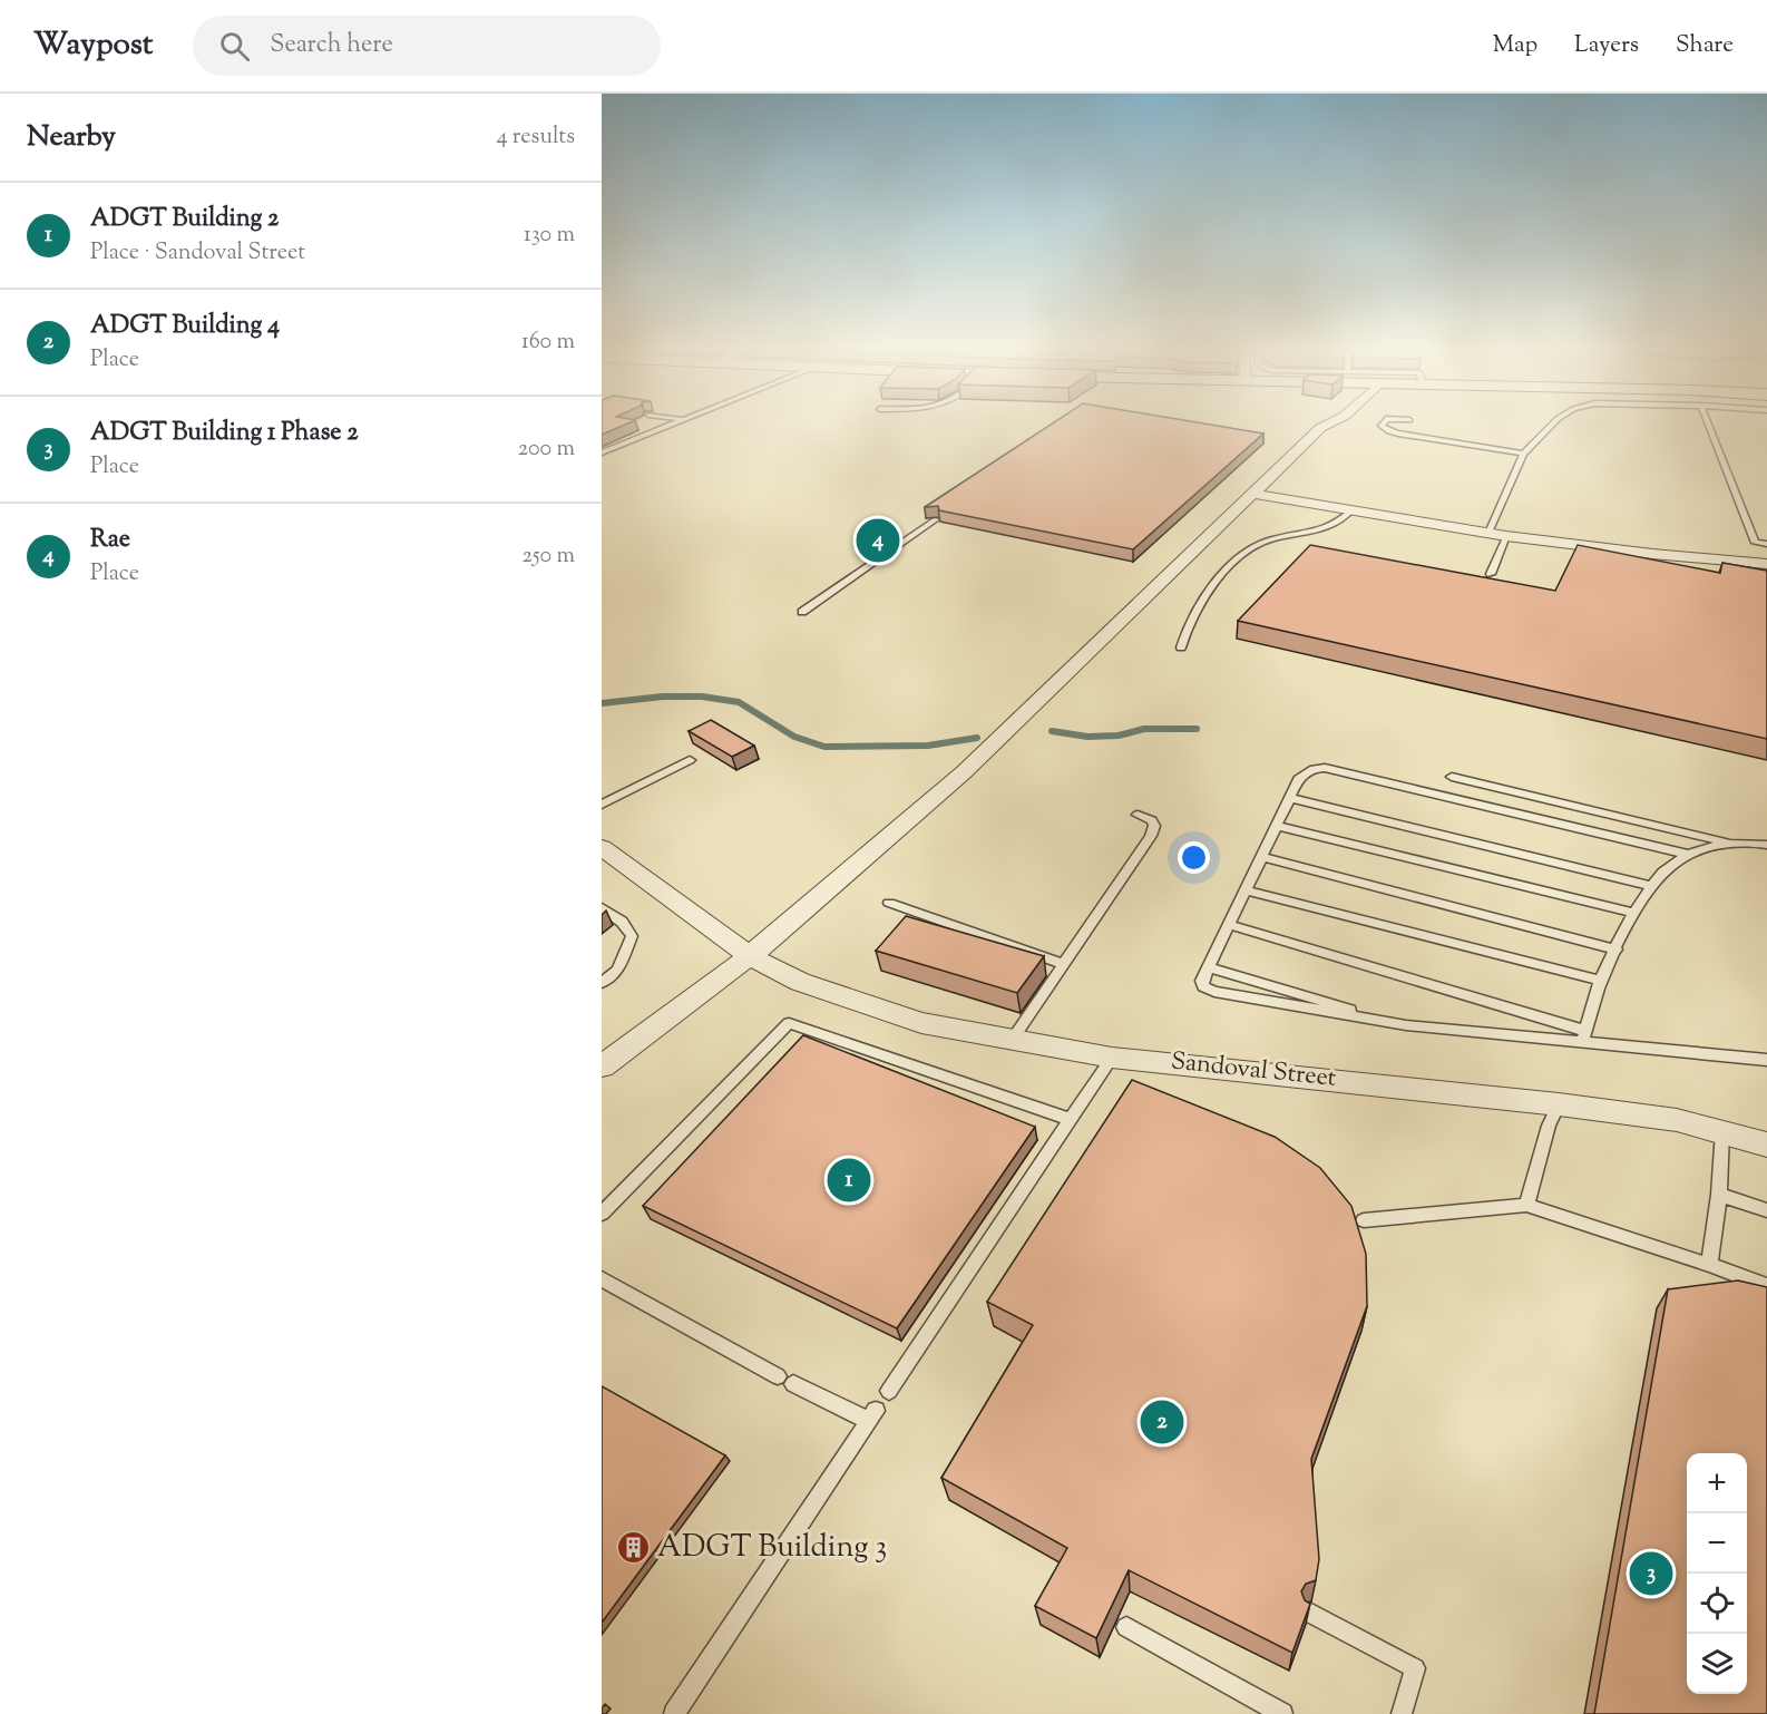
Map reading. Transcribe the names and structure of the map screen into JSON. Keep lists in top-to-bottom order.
{
  "streets": {
    "street": ["Sandoval Street"]
  },
  "places": {
    "building": ["ADGT Building 3"]
  },
  "page": {
    "header": "Waypost",
    "search": "Search here",
    "nav": ["Map", "Layers", "Share"],
    "heading": ["Nearby", "4 results"],
    "list": [
      {
        "mark": "1",
        "name": "ADGT Building 2",
        "note": "Place · Sandoval Street",
        "value": "130 m"
      },
      {
        "mark": "2",
        "name": "ADGT Building 4",
        "note": "Place",
        "value": "160 m"
      },
      {
        "mark": "3",
        "name": "ADGT Building 1 Phase 2",
        "note": "Place",
        "value": "200 m"
      },
      {
        "mark": "4",
        "name": "Rae",
        "note": "Place",
        "value": "250 m"
      }
    ],
    "pins": [
      "4",
      "1",
      "2",
      "3"
    ],
    "map_buttons": ["+", "−"]
  }
}
